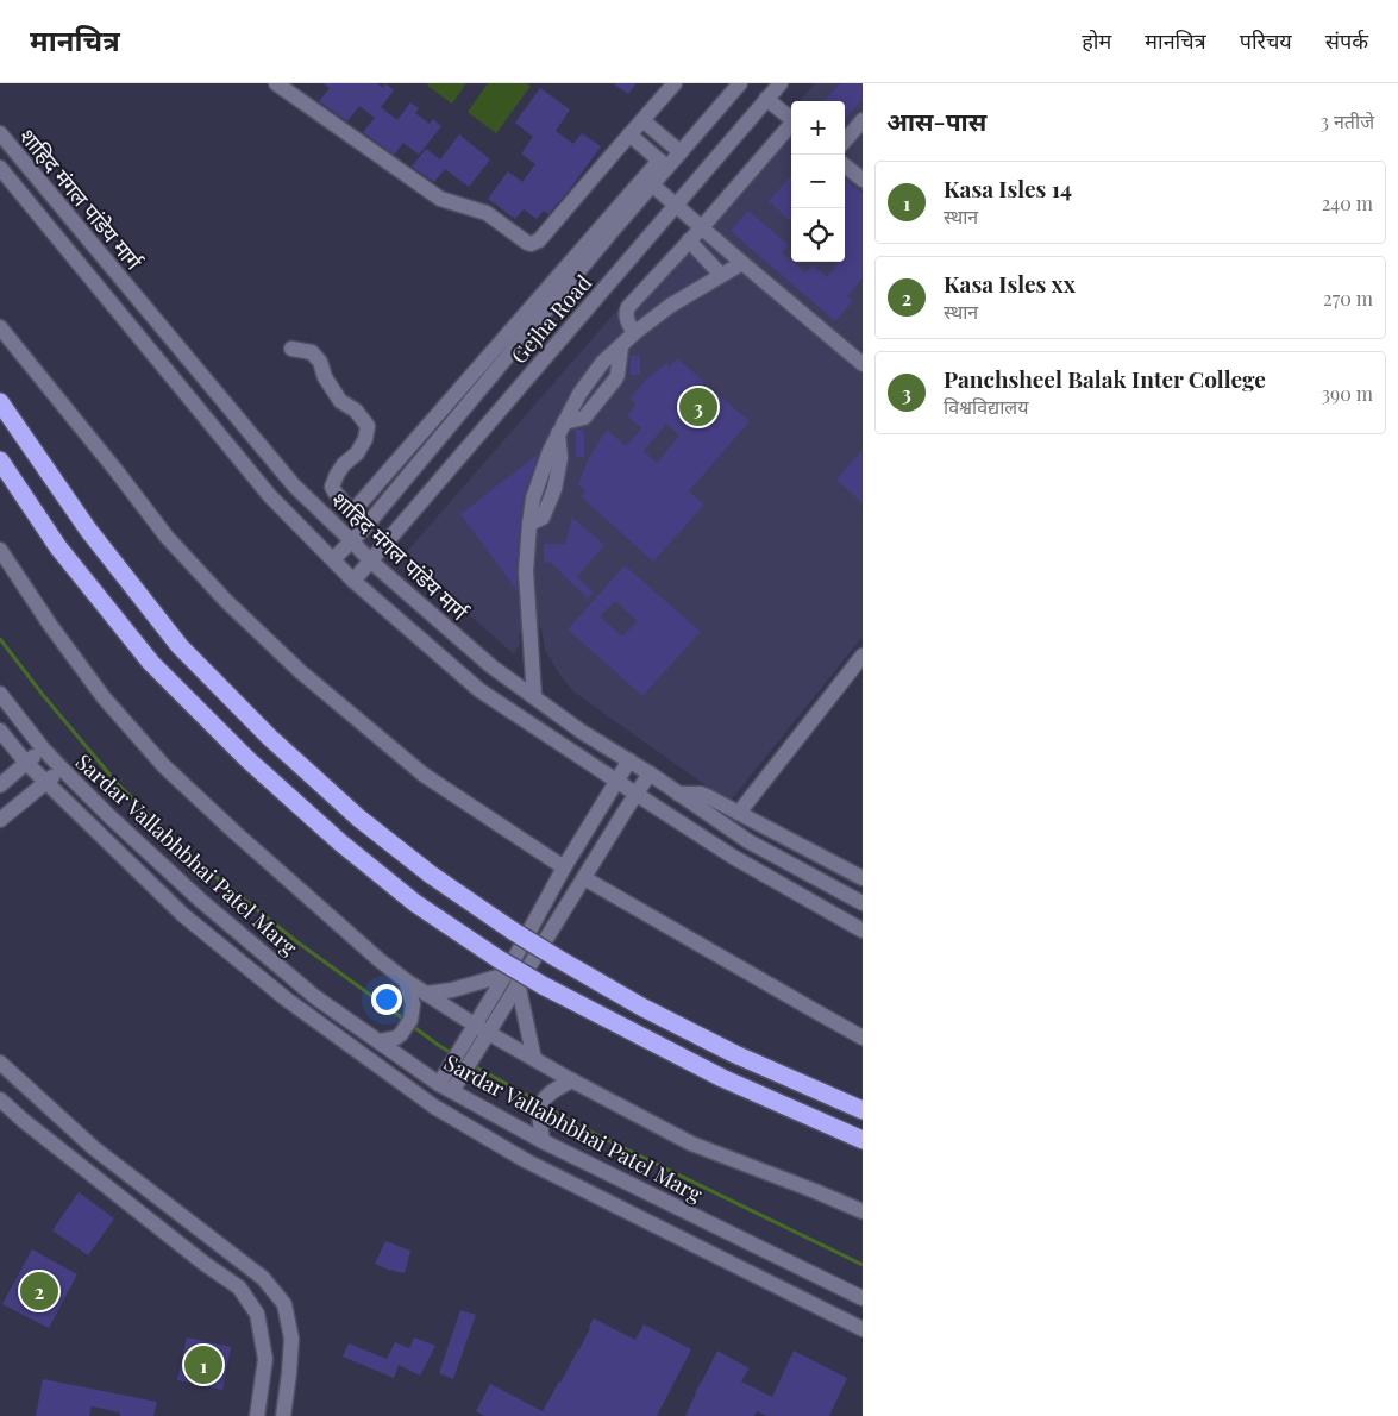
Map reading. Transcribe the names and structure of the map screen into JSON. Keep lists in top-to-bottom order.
{
  "streets": {
    "street": ["शाहिद मंगल पांडेय मार्ग", "Gejha Road", "Sardar Vallabhbhai Patel Marg"]
  },
  "crossings": [
    ["शाहिद मंगल पांडेय मार्ग", "Gejha Road"]
  ],
  "page": {
    "header": "मानचित्र",
    "nav": [
      "होम",
      "मानचित्र",
      "परिचय",
      "संपर्क"
    ],
    "heading": ["आस-पास", "3 नतीजे"],
    "map_buttons": ["+", "−"],
    "list": [
      {
        "mark": "1",
        "name": "Kasa Isles 14",
        "note": "स्थान",
        "value": "240 m"
      },
      {
        "mark": "2",
        "name": "Kasa Isles xx",
        "note": "स्थान",
        "value": "270 m"
      },
      {
        "mark": "3",
        "name": "Panchsheel Balak Inter College",
        "note": "विश्वविद्यालय",
        "value": "390 m"
      }
    ],
    "pins": ["3", "2", "1"]
  }
}
